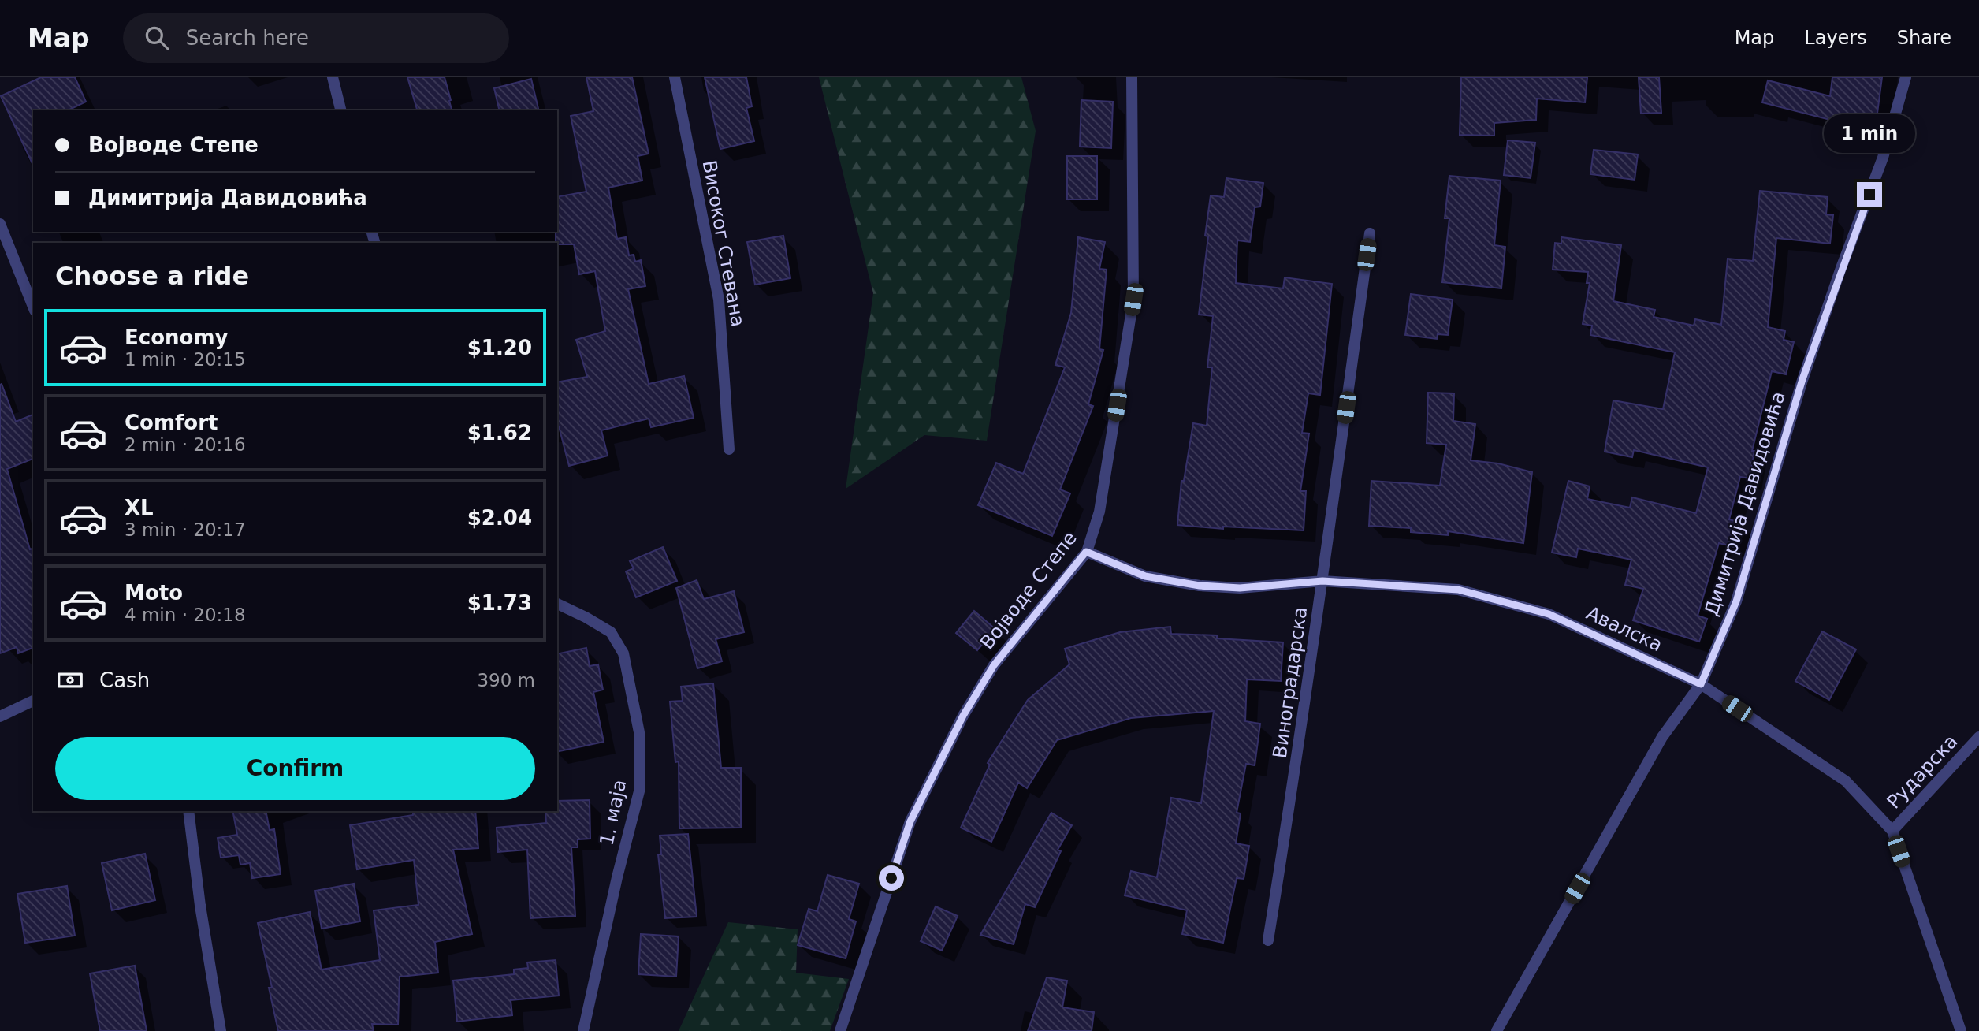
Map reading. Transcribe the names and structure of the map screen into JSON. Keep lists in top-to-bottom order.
{
  "streets": {
    "street": [
      "Високог Стевана",
      "Димитрија Давидовића",
      "Војводе Степе",
      "Авалска",
      "Виноградарска",
      "Рударска",
      "1. маја"
    ]
  },
  "crossings": [
    ["Димитрија Давидовића", "Авалска"],
    ["Војводе Степе", "Авалска"],
    ["Авалска", "Виноградарска"],
    ["Авалска", "Рударска"]
  ],
  "page": {
    "header": "Map",
    "search": "Search here",
    "nav": ["Map", "Layers", "Share"],
    "banner": ["Војводе Степе", "Димитрија Давидовића"],
    "bubble": "1 min",
    "heading": "Choose a ride",
    "list": [
      {
        "name": "Economy",
        "note": "1 min · 20:15",
        "value": "$1.20"
      },
      {
        "name": "Comfort",
        "note": "2 min · 20:16",
        "value": "$1.62"
      },
      {
        "name": "XL",
        "note": "3 min · 20:17",
        "value": "$2.04"
      },
      {
        "name": "Moto",
        "note": "4 min · 20:18",
        "value": "$1.73"
      }
    ],
    "pay": ["Cash", "390 m"],
    "buttons": "Confirm"
  }
}
